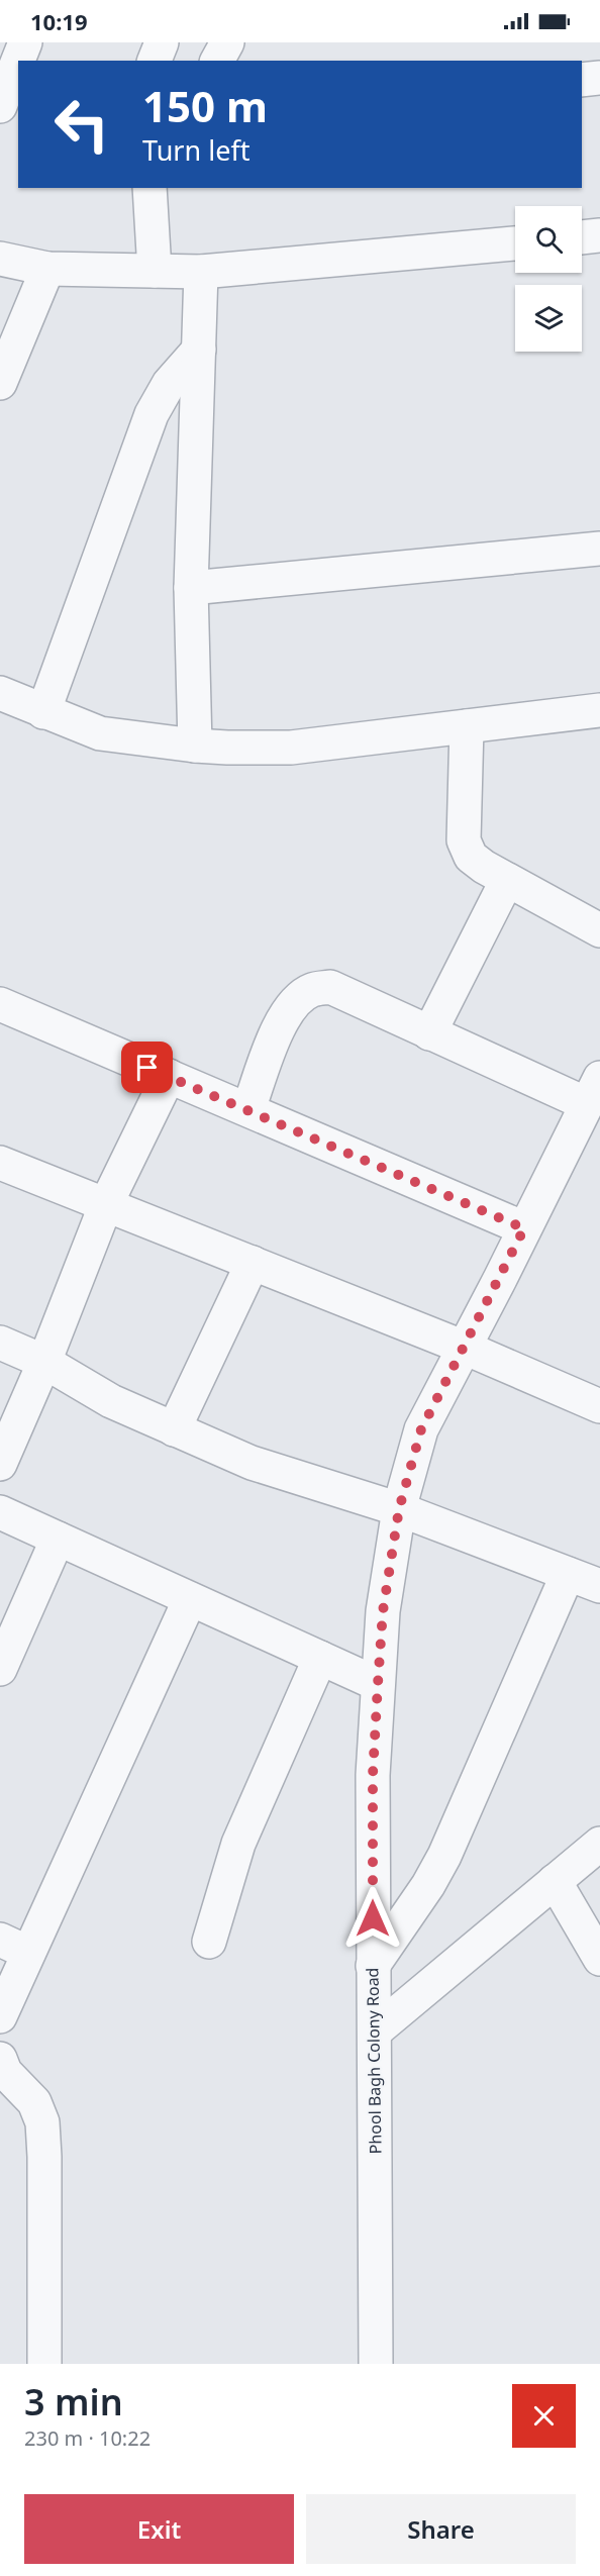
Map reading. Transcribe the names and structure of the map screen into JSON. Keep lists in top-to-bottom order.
{
  "streets": {
    "street": ["Phool Bagh Colony Road"]
  },
  "page": {
    "status": "10:19",
    "turn": ["150 m", "Turn left"],
    "heading": ["3 min", "230 m · 10:22"],
    "buttons": ["Exit", "Share"]
  }
}
